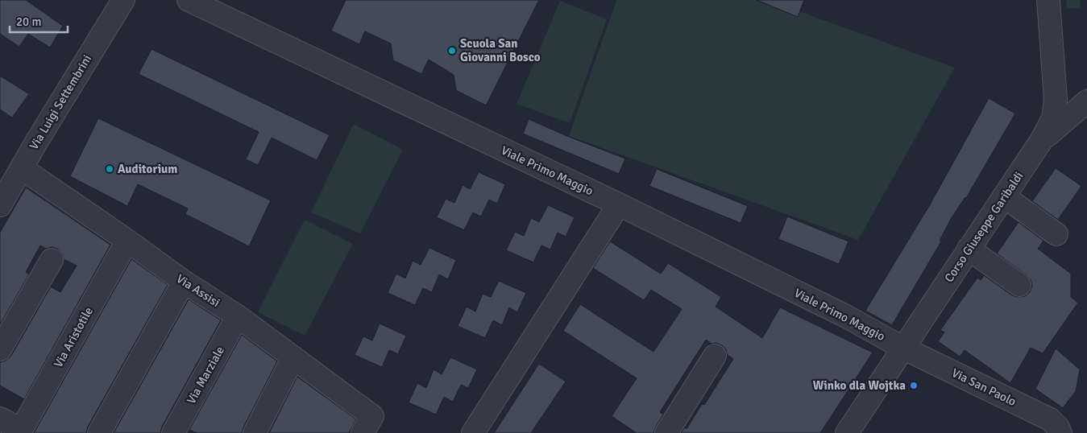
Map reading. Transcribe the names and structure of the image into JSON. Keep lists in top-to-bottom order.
{
  "streets": {
    "street": [
      "Via Luigi Settembrini",
      "Viale Primo Maggio",
      "Corso Giuseppe Garibaldi",
      "Via Assisi",
      "Via Aristotile",
      "Via Marziale",
      "Via San Paolo"
    ]
  },
  "crossings": [
    ["Via Luigi Settembrini", "Via Assisi"],
    ["Viale Primo Maggio", "Corso Giuseppe Garibaldi"],
    ["Viale Primo Maggio", "Via San Paolo"],
    ["Corso Giuseppe Garibaldi", "Via San Paolo"],
    ["Via Assisi", "Via Aristotile"],
    ["Via Assisi", "Via Marziale"]
  ],
  "places": ["Scuola San Giovanni Bosco", "Auditorium", "Winko dla Wojtka"],
  "scale_bar": "20 m"
}
